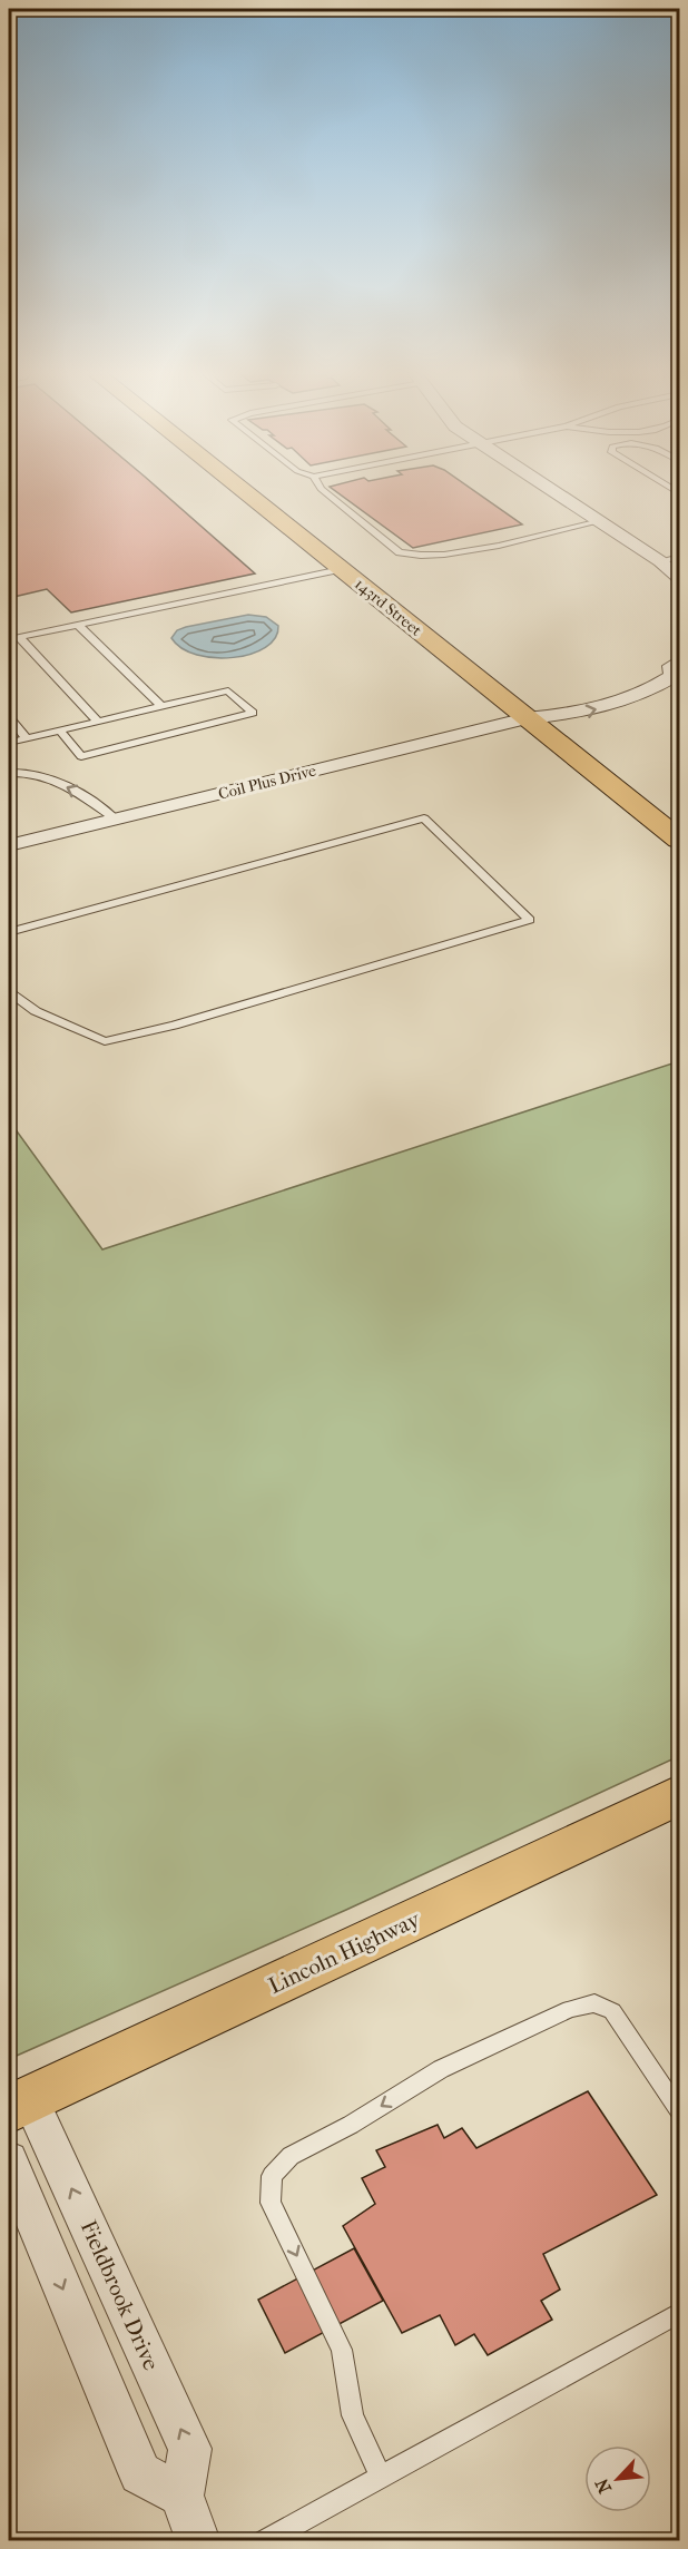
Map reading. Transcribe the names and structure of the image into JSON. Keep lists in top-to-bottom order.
{
  "streets": {
    "main road": ["143rd Street", "Lincoln Highway"],
    "street": ["Coil Plus Drive", "Fieldbrook Drive"]
  },
  "crossings": [
    ["143rd Street", "Coil Plus Drive"],
    ["Lincoln Highway", "Fieldbrook Drive"]
  ],
  "north": "bottom left"
}
